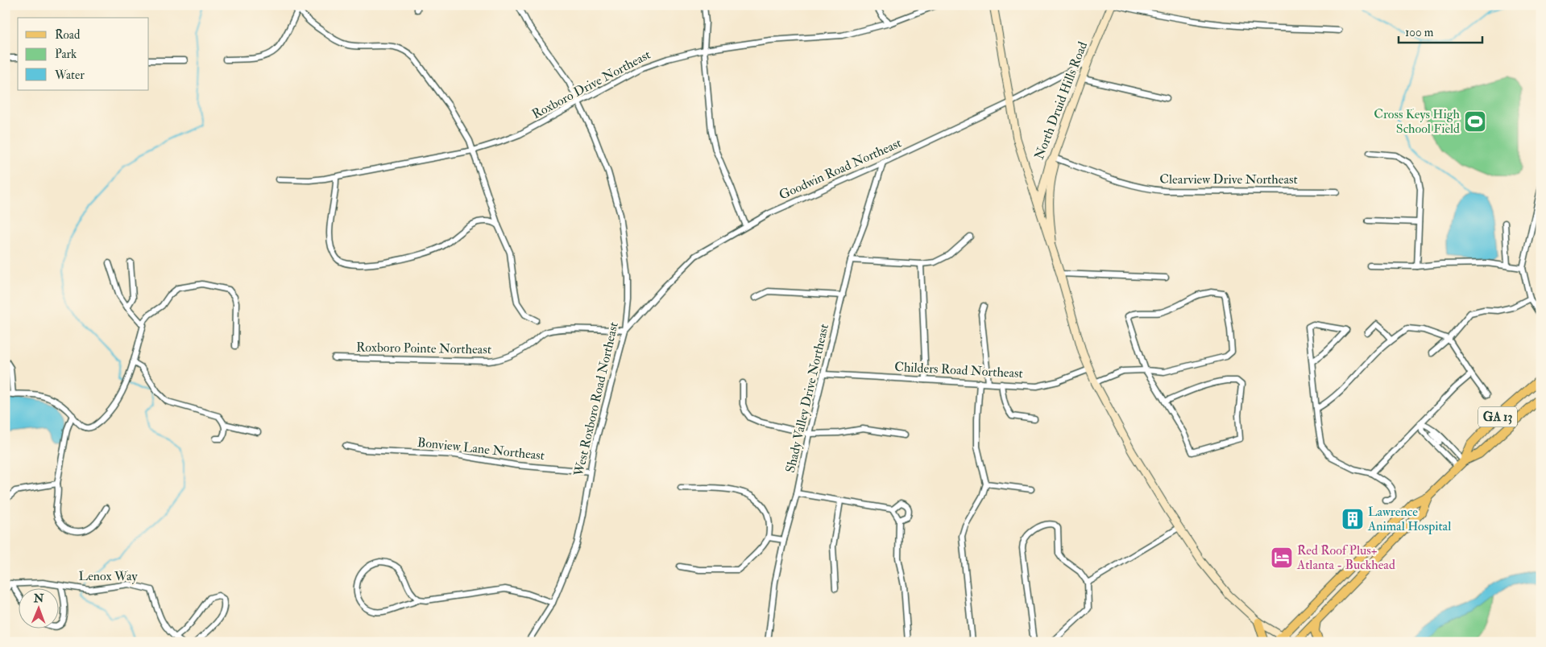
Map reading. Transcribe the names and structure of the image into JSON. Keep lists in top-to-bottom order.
{
  "streets": {
    "main road": ["North Druid Hills Road", "GA 13"],
    "street": [
      "Roxboro Drive Northeast",
      "Goodwin Road Northeast",
      "Clearview Drive Northeast",
      "Roxboro Pointe Northeast",
      "Childers Road Northeast",
      "Shady Valley Drive Northeast",
      "West Roxboro Road Northeast",
      "Bonview Lane Northeast",
      "Lenox Way"
    ]
  },
  "crossings": [
    ["Roxboro Drive Northeast", "West Roxboro Road Northeast"],
    ["North Druid Hills Road", "Goodwin Road Northeast"],
    ["North Druid Hills Road", "Clearview Drive Northeast"],
    ["Goodwin Road Northeast", "Roxboro Pointe Northeast"],
    ["Goodwin Road Northeast", "Shady Valley Drive Northeast"],
    ["Goodwin Road Northeast", "West Roxboro Road Northeast"],
    ["Roxboro Pointe Northeast", "West Roxboro Road Northeast"],
    ["Childers Road Northeast", "Shady Valley Drive Northeast"],
    ["West Roxboro Road Northeast", "Bonview Lane Northeast"]
  ],
  "places": {
    "sports": ["Cross Keys High School Field"],
    "building": ["Lawrence Animal Hospital"],
    "hotel": ["Red Roof Plus+ Atlanta - Buckhead"]
  },
  "legend": ["Road", "Park", "Water"],
  "scale_bar": "100 m",
  "north": "top"
}
